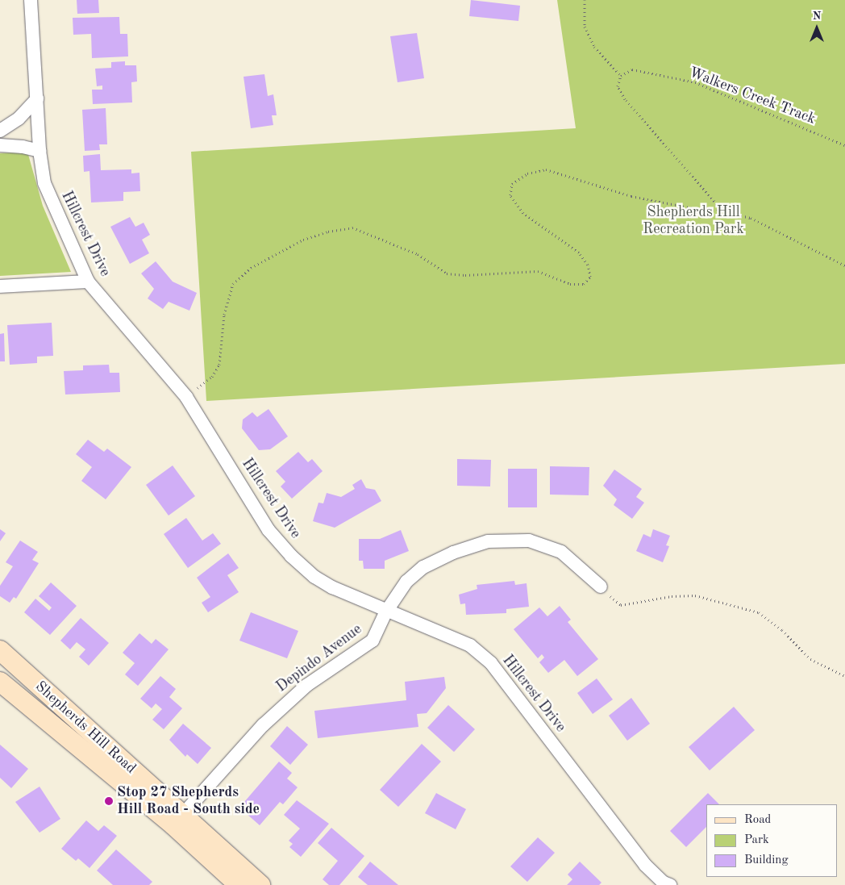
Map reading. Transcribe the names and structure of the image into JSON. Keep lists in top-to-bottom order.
{
  "streets": {
    "main road": ["Shepherds Hill Road"],
    "street": ["Hillcrest Drive", "Depindo Avenue"],
    "path": ["Walkers Creek Track"]
  },
  "crossings": [
    ["Hillcrest Drive", "Depindo Avenue"],
    ["Depindo Avenue", "Shepherds Hill Road"]
  ],
  "parks": ["Shepherds Hill Recreation Park"],
  "places": ["Stop 27 Shepherds Hill Road - South side"],
  "legend": ["Road", "Park", "Building"],
  "north": "top"
}
